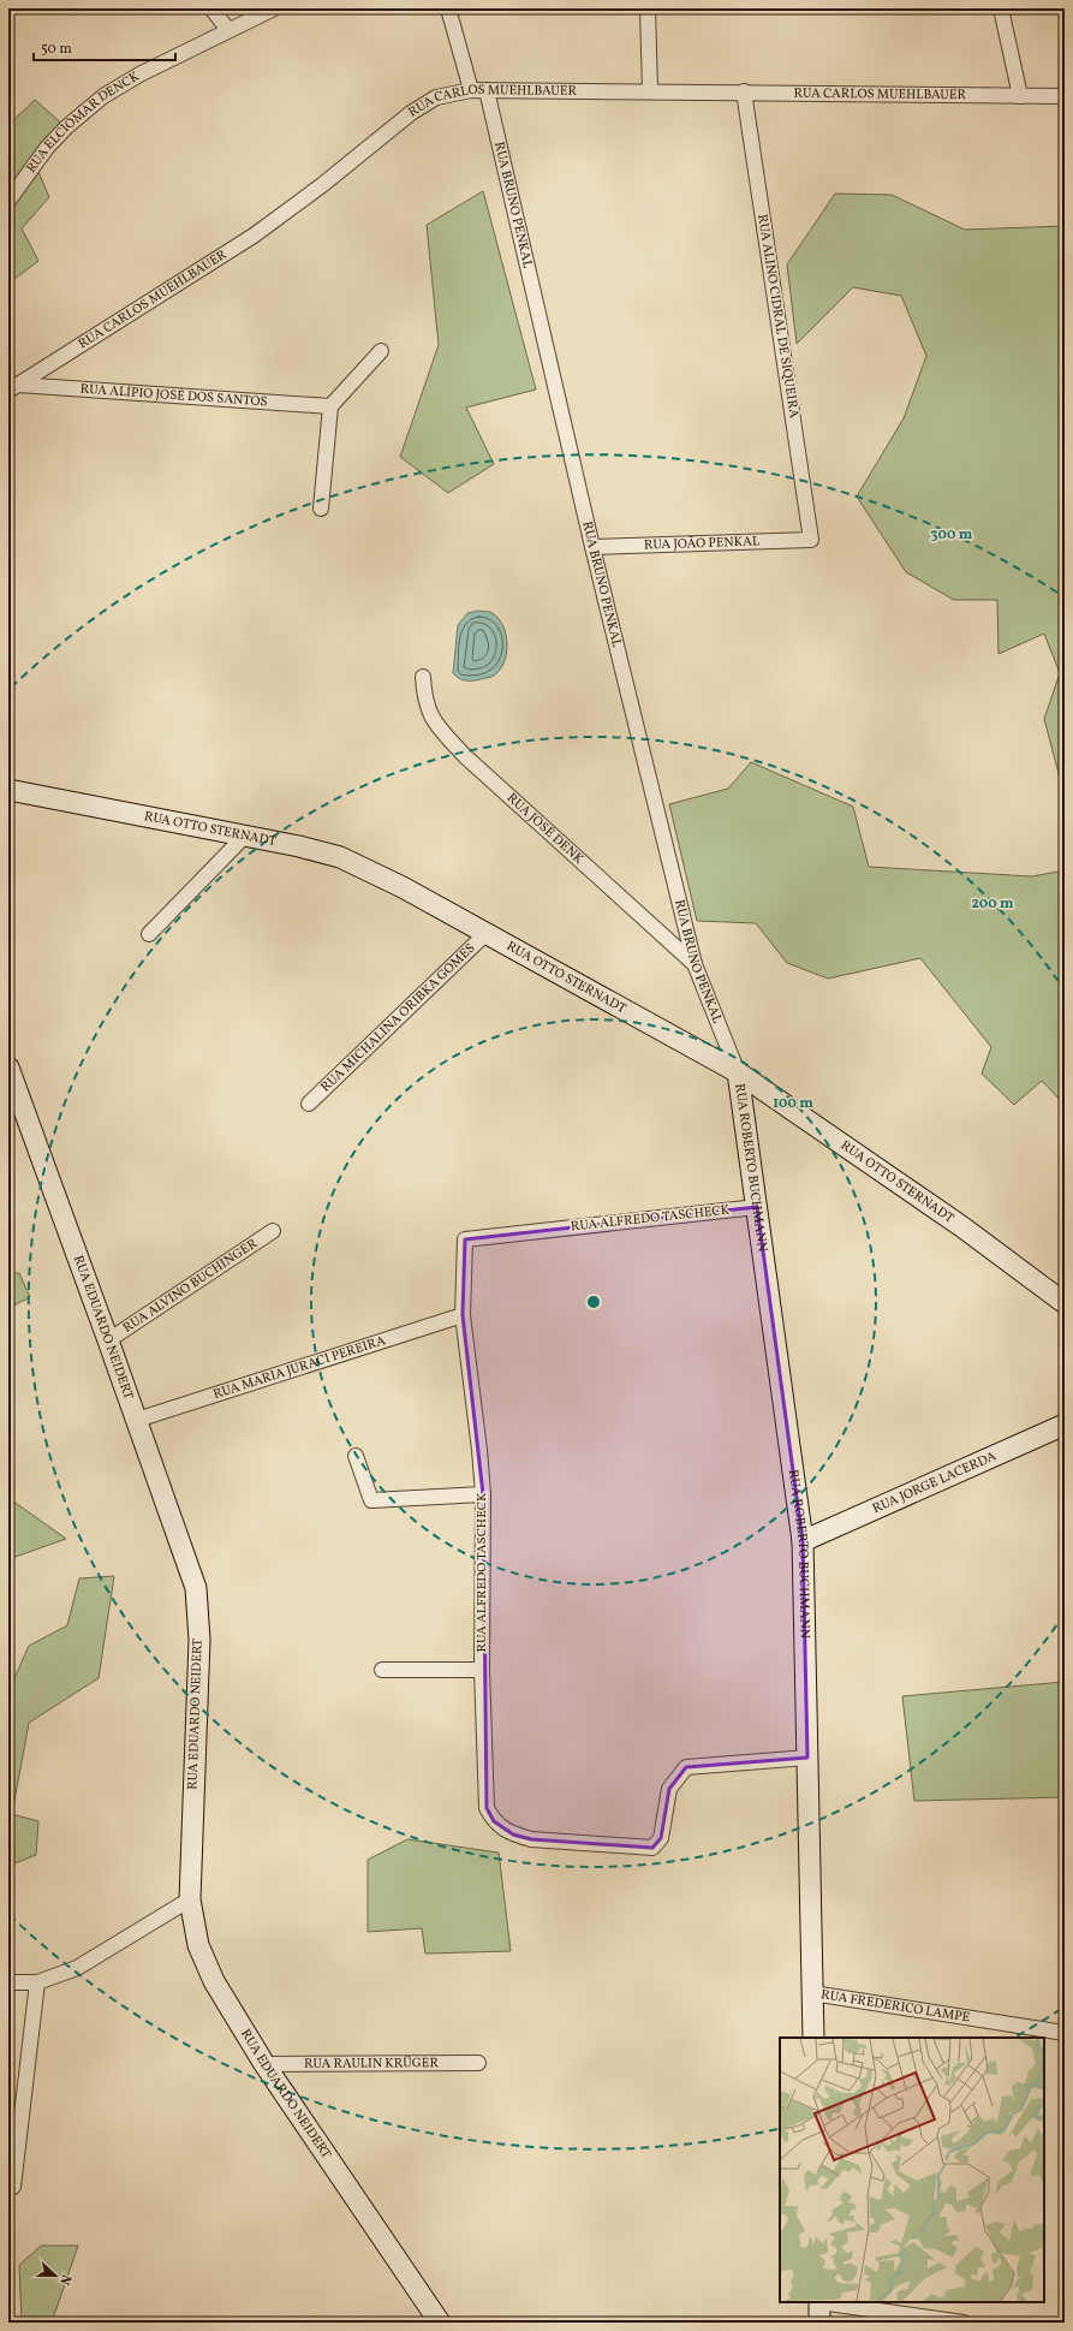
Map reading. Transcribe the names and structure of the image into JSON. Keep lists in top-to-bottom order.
{
  "streets": {
    "main road": [
      "RUA OTTO STERNADT",
      "RUA ROBERTO BUCHMANN",
      "RUA EDUARDO NEIDERT",
      "RUA JORGE LACERDA"
    ],
    "street": [
      "RUA CARLOS MUEHLBAUER",
      "RUA ELCIOMAR DENCK",
      "RUA BRUNO PENKAL",
      "RUA ALINO CIDRAL DE SIQUEIRA",
      "RUA ALÍPIO JOSÉ DOS SANTOS",
      "RUA JOÃO PENKAL",
      "RUA JOSÉ DENK",
      "RUA MICHALINA ORIBKA GOMES",
      "RUA ALFREDO TASCHECK",
      "RUA ALVINO BUCHINGER",
      "RUA MARIA JURACI PEREIRA",
      "RUA FREDERICO LAMPE",
      "RUA RAULIN KRÜGER"
    ]
  },
  "crossings": [
    ["RUA CARLOS MUEHLBAUER", "RUA BRUNO PENKAL"],
    ["RUA CARLOS MUEHLBAUER", "RUA ALINO CIDRAL DE SIQUEIRA"],
    ["RUA CARLOS MUEHLBAUER", "RUA ALÍPIO JOSÉ DOS SANTOS"],
    ["RUA BRUNO PENKAL", "RUA JOÃO PENKAL"],
    ["RUA BRUNO PENKAL", "RUA OTTO STERNADT"],
    ["RUA BRUNO PENKAL", "RUA JOSÉ DENK"],
    ["RUA BRUNO PENKAL", "RUA ROBERTO BUCHMANN"],
    ["RUA ALINO CIDRAL DE SIQUEIRA", "RUA JOÃO PENKAL"],
    ["RUA OTTO STERNADT", "RUA MICHALINA ORIBKA GOMES"],
    ["RUA OTTO STERNADT", "RUA ROBERTO BUCHMANN"],
    ["RUA ROBERTO BUCHMANN", "RUA ALFREDO TASCHECK"],
    ["RUA ROBERTO BUCHMANN", "RUA JORGE LACERDA"],
    ["RUA ROBERTO BUCHMANN", "RUA FREDERICO LAMPE"],
    ["RUA ALFREDO TASCHECK", "RUA MARIA JURACI PEREIRA"],
    ["RUA ALVINO BUCHINGER", "RUA EDUARDO NEIDERT"],
    ["RUA EDUARDO NEIDERT", "RUA MARIA JURACI PEREIRA"],
    ["RUA EDUARDO NEIDERT", "RUA RAULIN KRÜGER"]
  ],
  "scale_bar": "50 m",
  "north": "right",
  "rings": ["300 m", "200 m", "100 m"]
}
